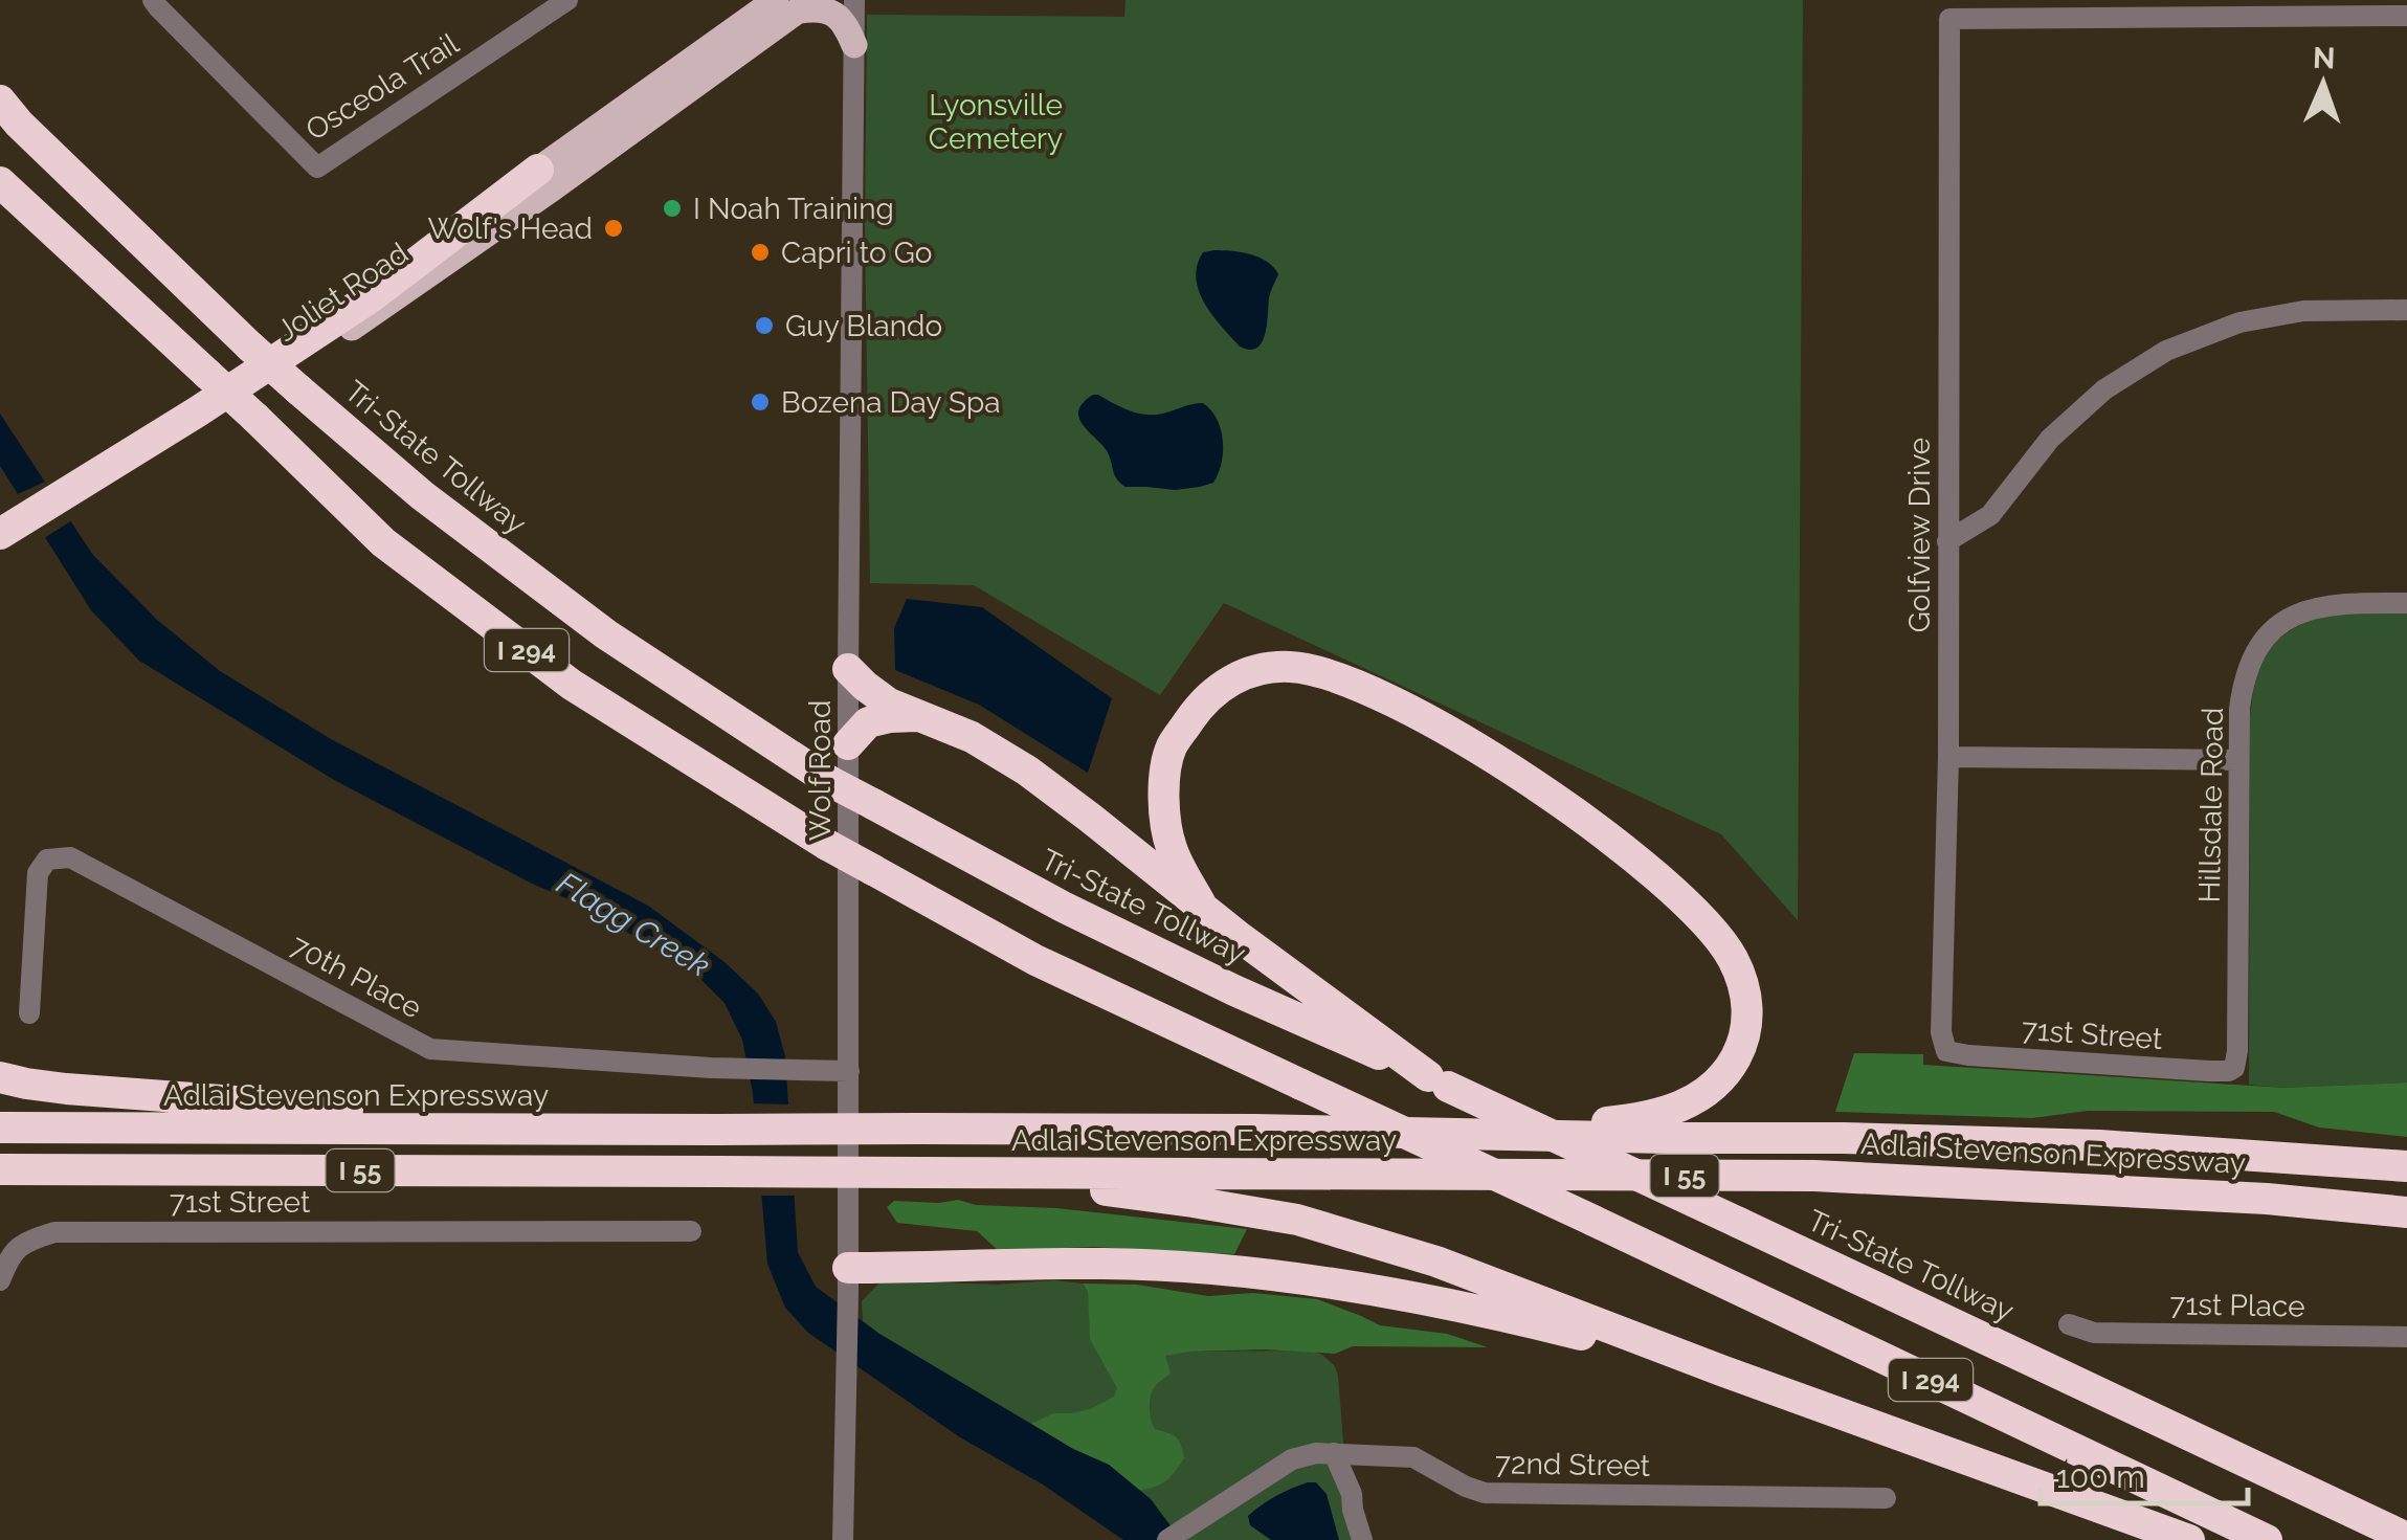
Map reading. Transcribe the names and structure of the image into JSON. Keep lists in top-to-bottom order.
{
  "streets": {
    "highway": [
      "Joliet Road",
      "Tri-State Tollway",
      "I 294",
      "Adlai Stevenson Expressway",
      "I 55"
    ],
    "street": [
      "Osceola Trail",
      "Golfview Drive",
      "Wolf Road",
      "Hillsdale Road",
      "70th Place",
      "71st Street",
      "71st Place",
      "72nd Street"
    ]
  },
  "crossings": [
    ["Golfview Drive", "71st Street"],
    ["Wolf Road", "70th Place"],
    ["Hillsdale Road", "71st Street"]
  ],
  "water": ["Flagg Creek"],
  "parks": ["Lyonsville Cemetery"],
  "places": [
    "I Noah Training",
    "Wolf's Head",
    "Capri to Go",
    "Guy Blando",
    "Bozena Day Spa"
  ],
  "scale_bar": "100 m",
  "north": "top"
}
